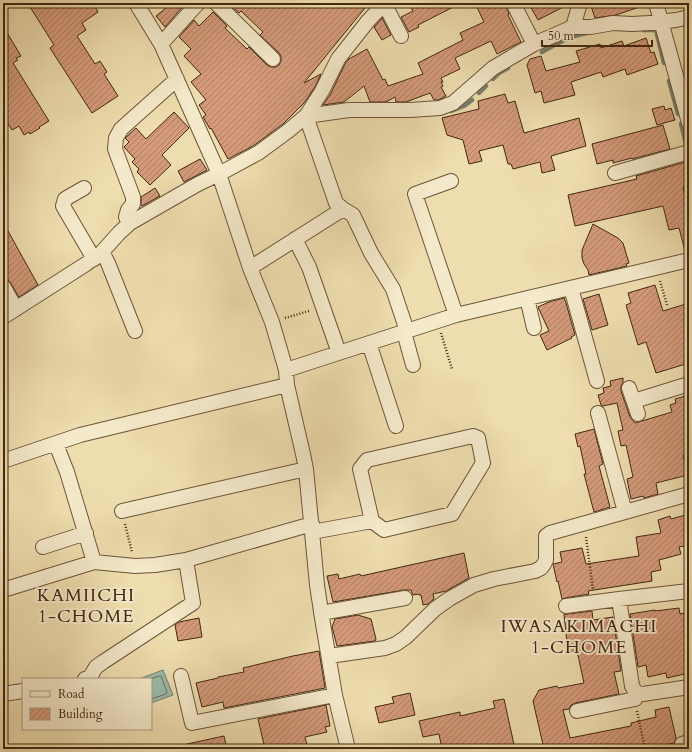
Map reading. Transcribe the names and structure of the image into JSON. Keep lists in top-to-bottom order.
{
  "districts": ["KAMIICHI 1-CHOME", "IWASAKIMACHI 1-CHOME"],
  "legend": ["Road", "Building"],
  "scale_bar": "50 m"
}
